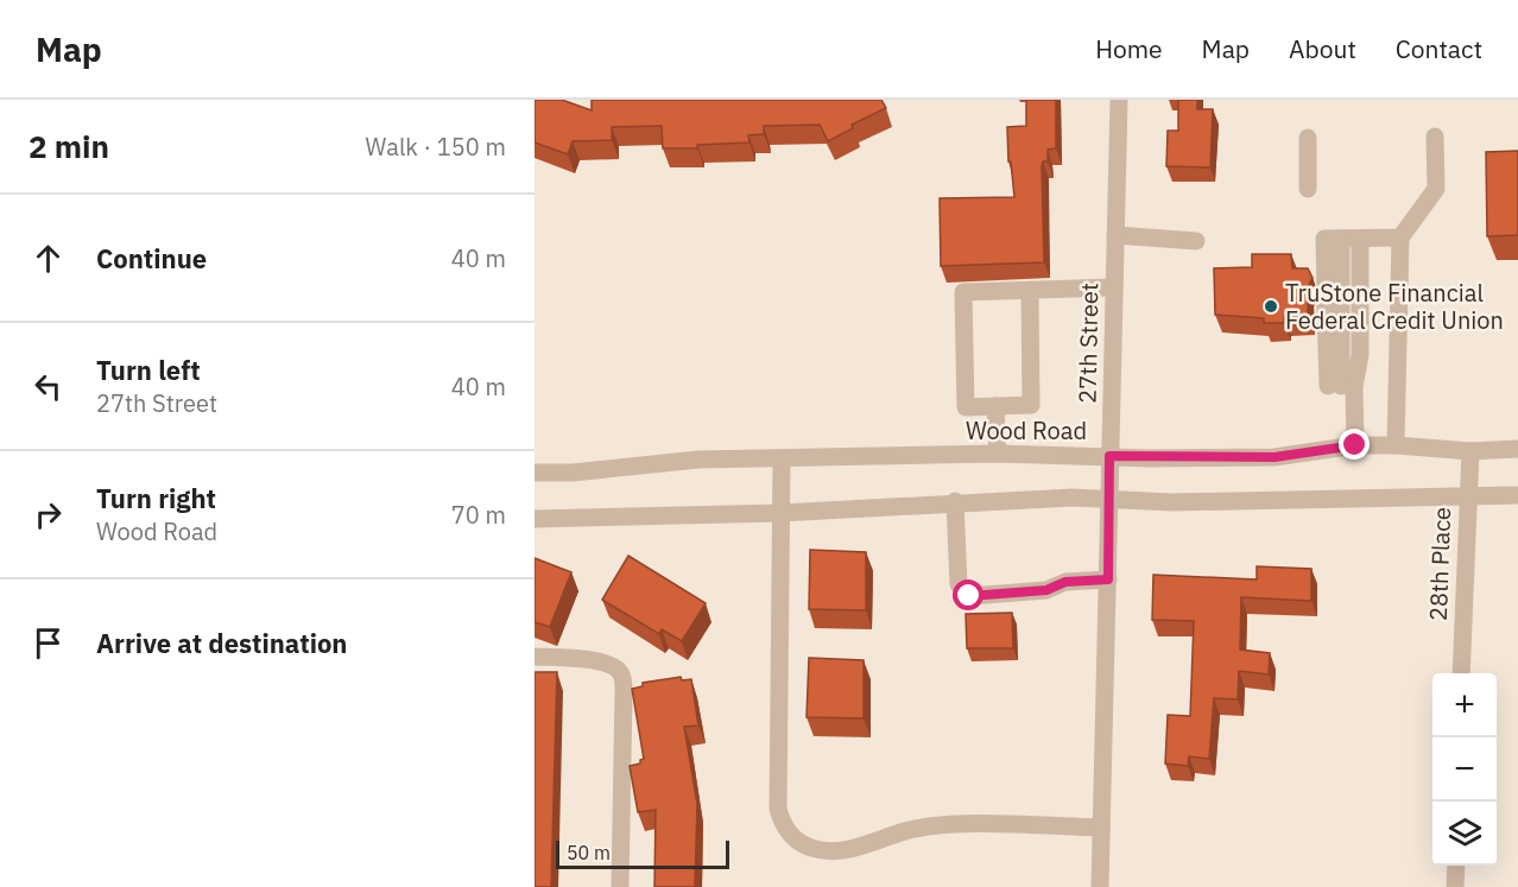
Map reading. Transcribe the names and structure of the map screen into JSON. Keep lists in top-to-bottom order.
{
  "streets": {
    "street": ["27th Street", "Wood Road", "28th Place"]
  },
  "crossings": [
    ["27th Street", "Wood Road"],
    ["Wood Road", "28th Place"]
  ],
  "places": ["TruStone Financial Federal Credit Union"],
  "scale_bar": "50 m",
  "page": {
    "header": "Map",
    "nav": [
      "Home",
      "Map",
      "About",
      "Contact"
    ],
    "heading": ["2 min", "Walk · 150 m"],
    "list": [
      ["Continue", "40 m"],
      ["Turn left", "27th Street", "40 m"],
      ["Turn right", "Wood Road", "70 m"],
      "Arrive at destination"
    ],
    "map_buttons": ["+", "−"],
    "scale": "50 m"
  }
}
